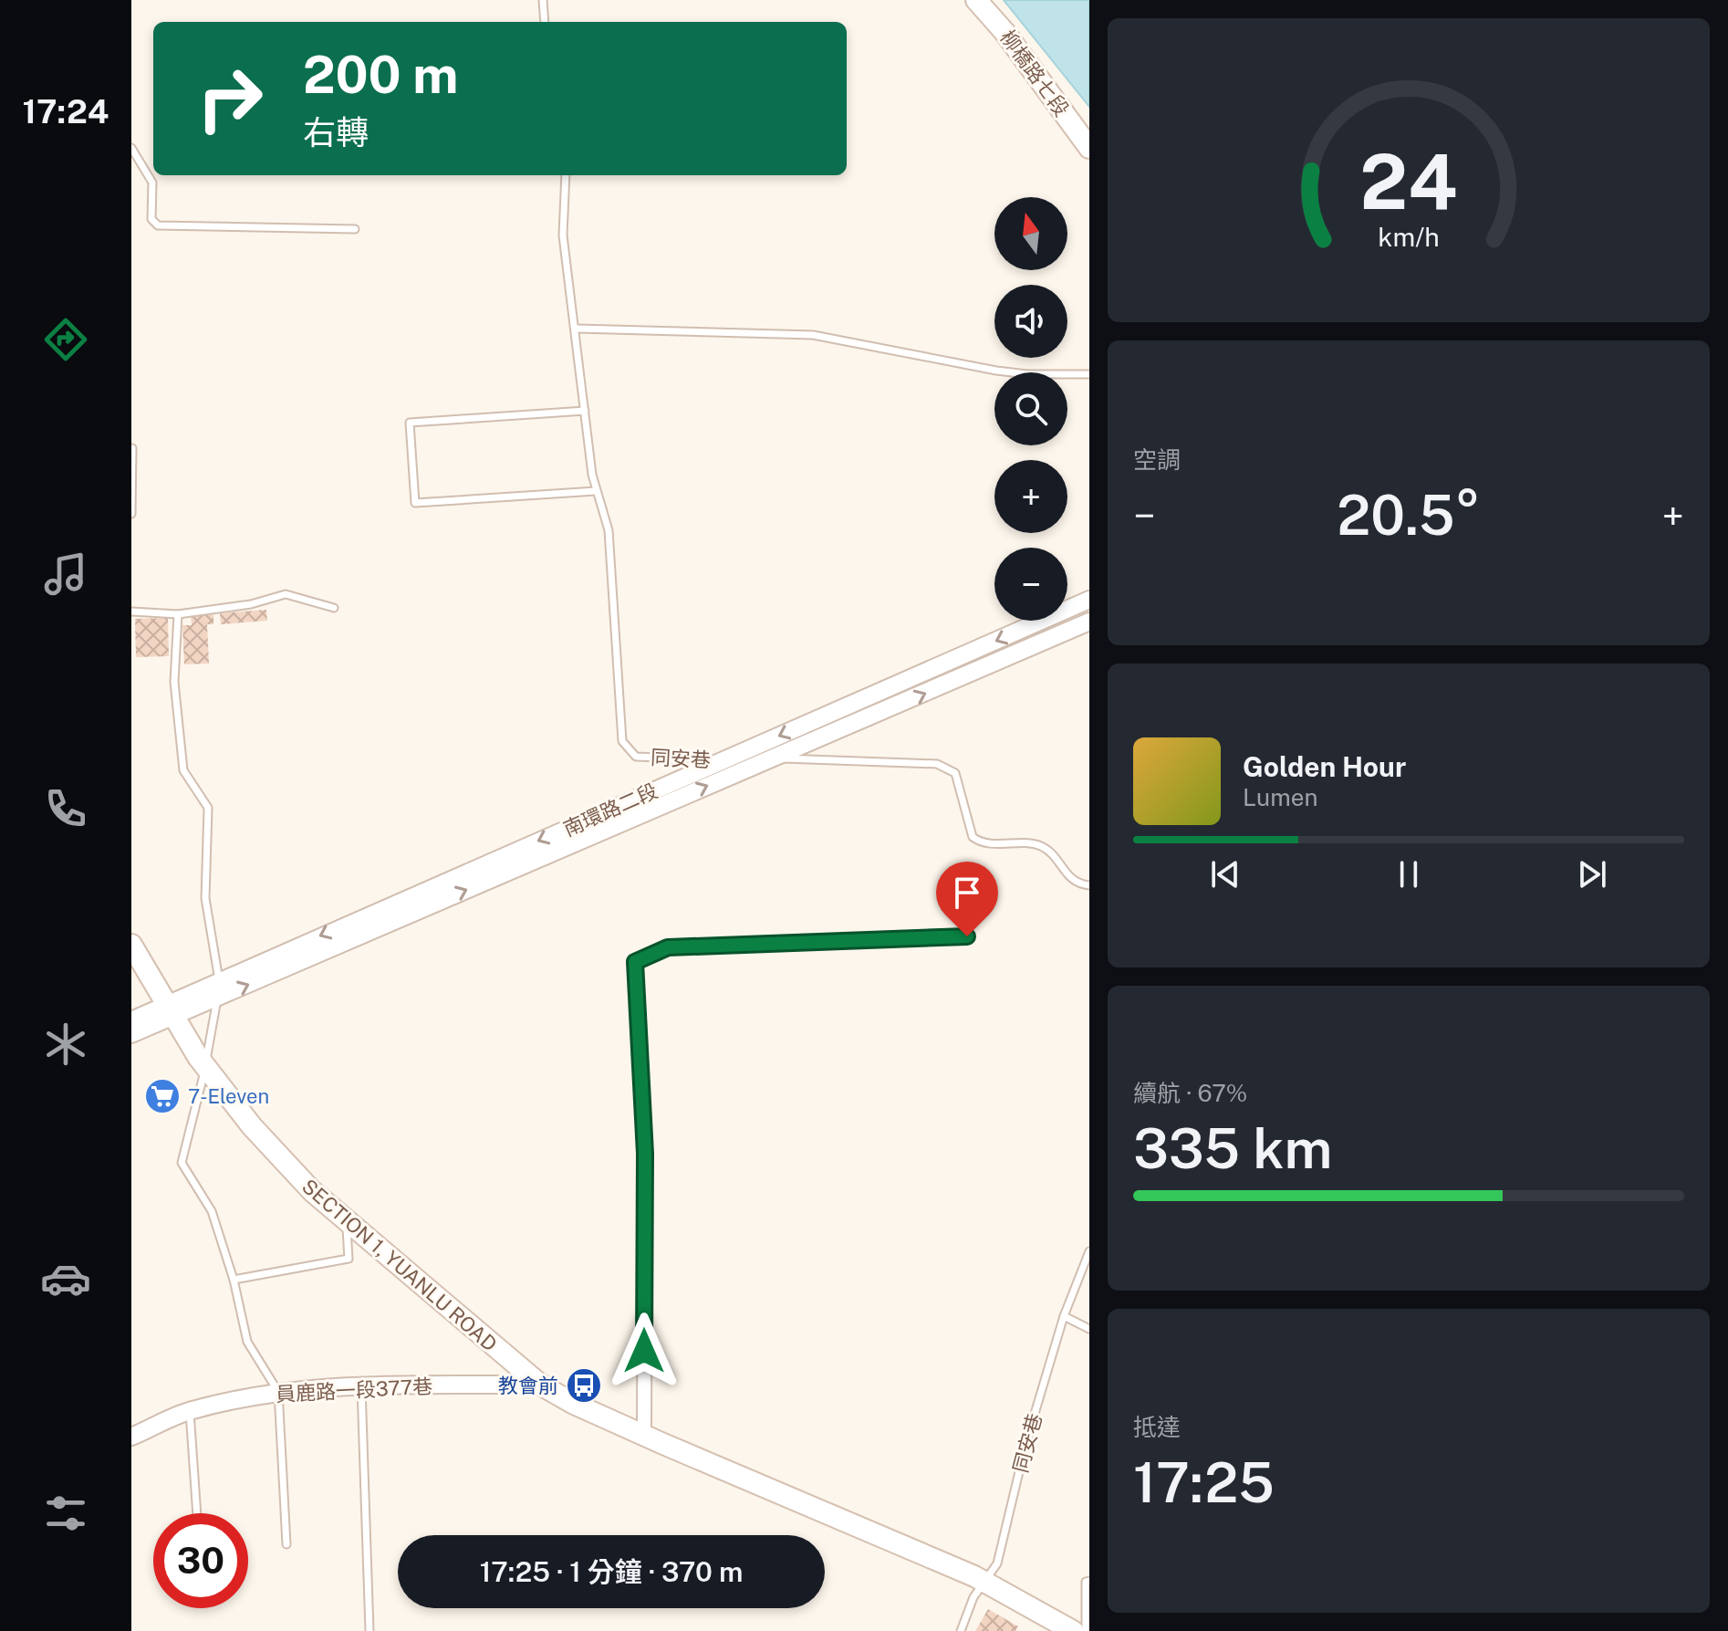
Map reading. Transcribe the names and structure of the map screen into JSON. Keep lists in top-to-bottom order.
{
  "streets": {
    "main road": ["柳橋路七段", "SECTION 1, YUANLU ROAD"],
    "street": ["南環路二段", "員鹿路一段377巷"],
    "lane": ["同安巷"]
  },
  "crossings": [
    ["同安巷", "南環路二段"],
    ["同安巷", "SECTION 1, YUANLU ROAD"],
    ["南環路二段", "SECTION 1, YUANLU ROAD"],
    ["SECTION 1, YUANLU ROAD", "員鹿路一段377巷"]
  ],
  "places": {
    "supermarket": ["7-Eleven"],
    "bus stop": ["教會前"]
  },
  "north": "top",
  "page": {
    "tabs": "17:24",
    "turn": ["200 m", "右轉"],
    "map_buttons": ["+", "−"],
    "tile": [
      "空調",
      ["續航 · 67%", "335 km"],
      ["抵達", "17:25"]
    ],
    "heat": ["−", "20.5°", "+"],
    "song": ["Golden Hour", "Lumen"],
    "limit": "30",
    "trip": "17:25 · 1 分鐘 · 370 m",
    "gauge": ["24", "km/h"]
  }
}
